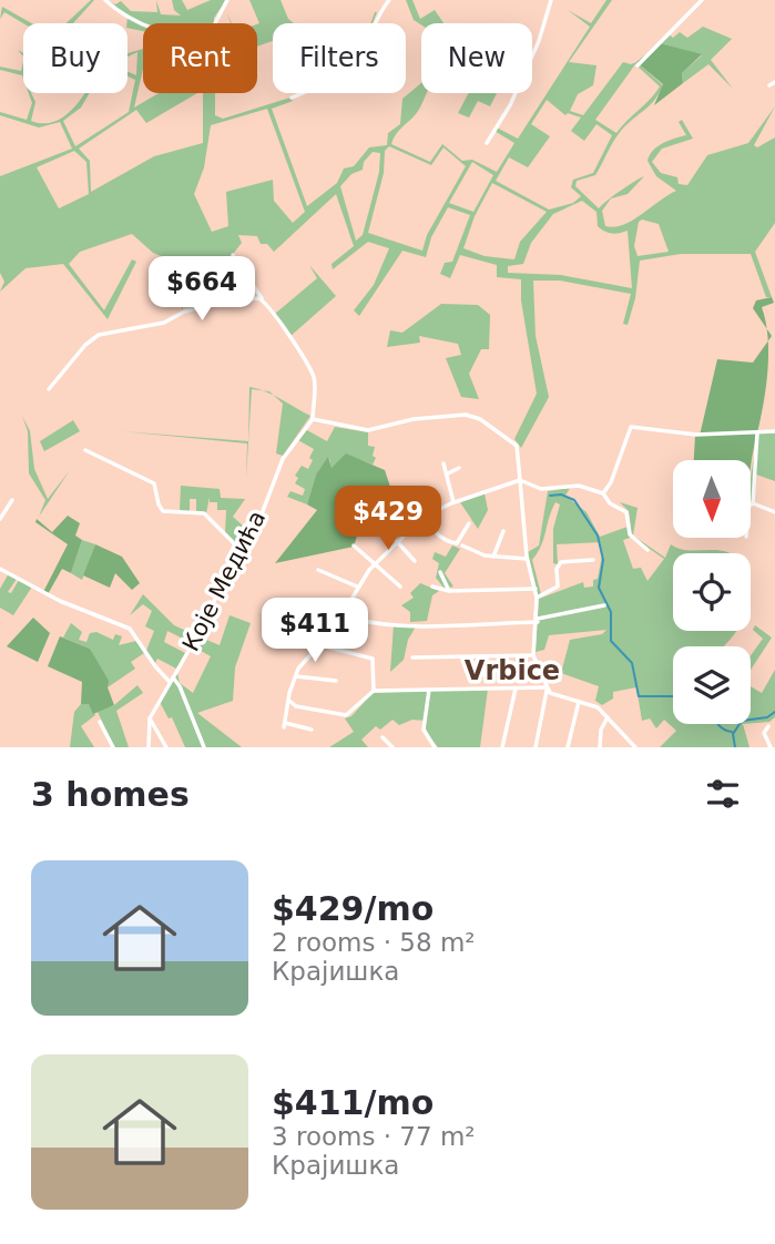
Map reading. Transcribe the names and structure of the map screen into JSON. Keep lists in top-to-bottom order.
{
  "streets": {
    "street": ["Које Медића"]
  },
  "districts": ["Vrbice"],
  "north": "bottom",
  "page": {
    "chip": [
      "Buy",
      "Rent",
      "Filters",
      "New"
    ],
    "price": ["$664", "$429", "$411"],
    "heading": "3 homes",
    "list": [
      {
        "name": "$429/mo",
        "note": "2 rooms · 58 m² · Крајишка"
      },
      {
        "name": "$411/mo",
        "note": "3 rooms · 77 m² · Крајишка"
      }
    ]
  }
}
